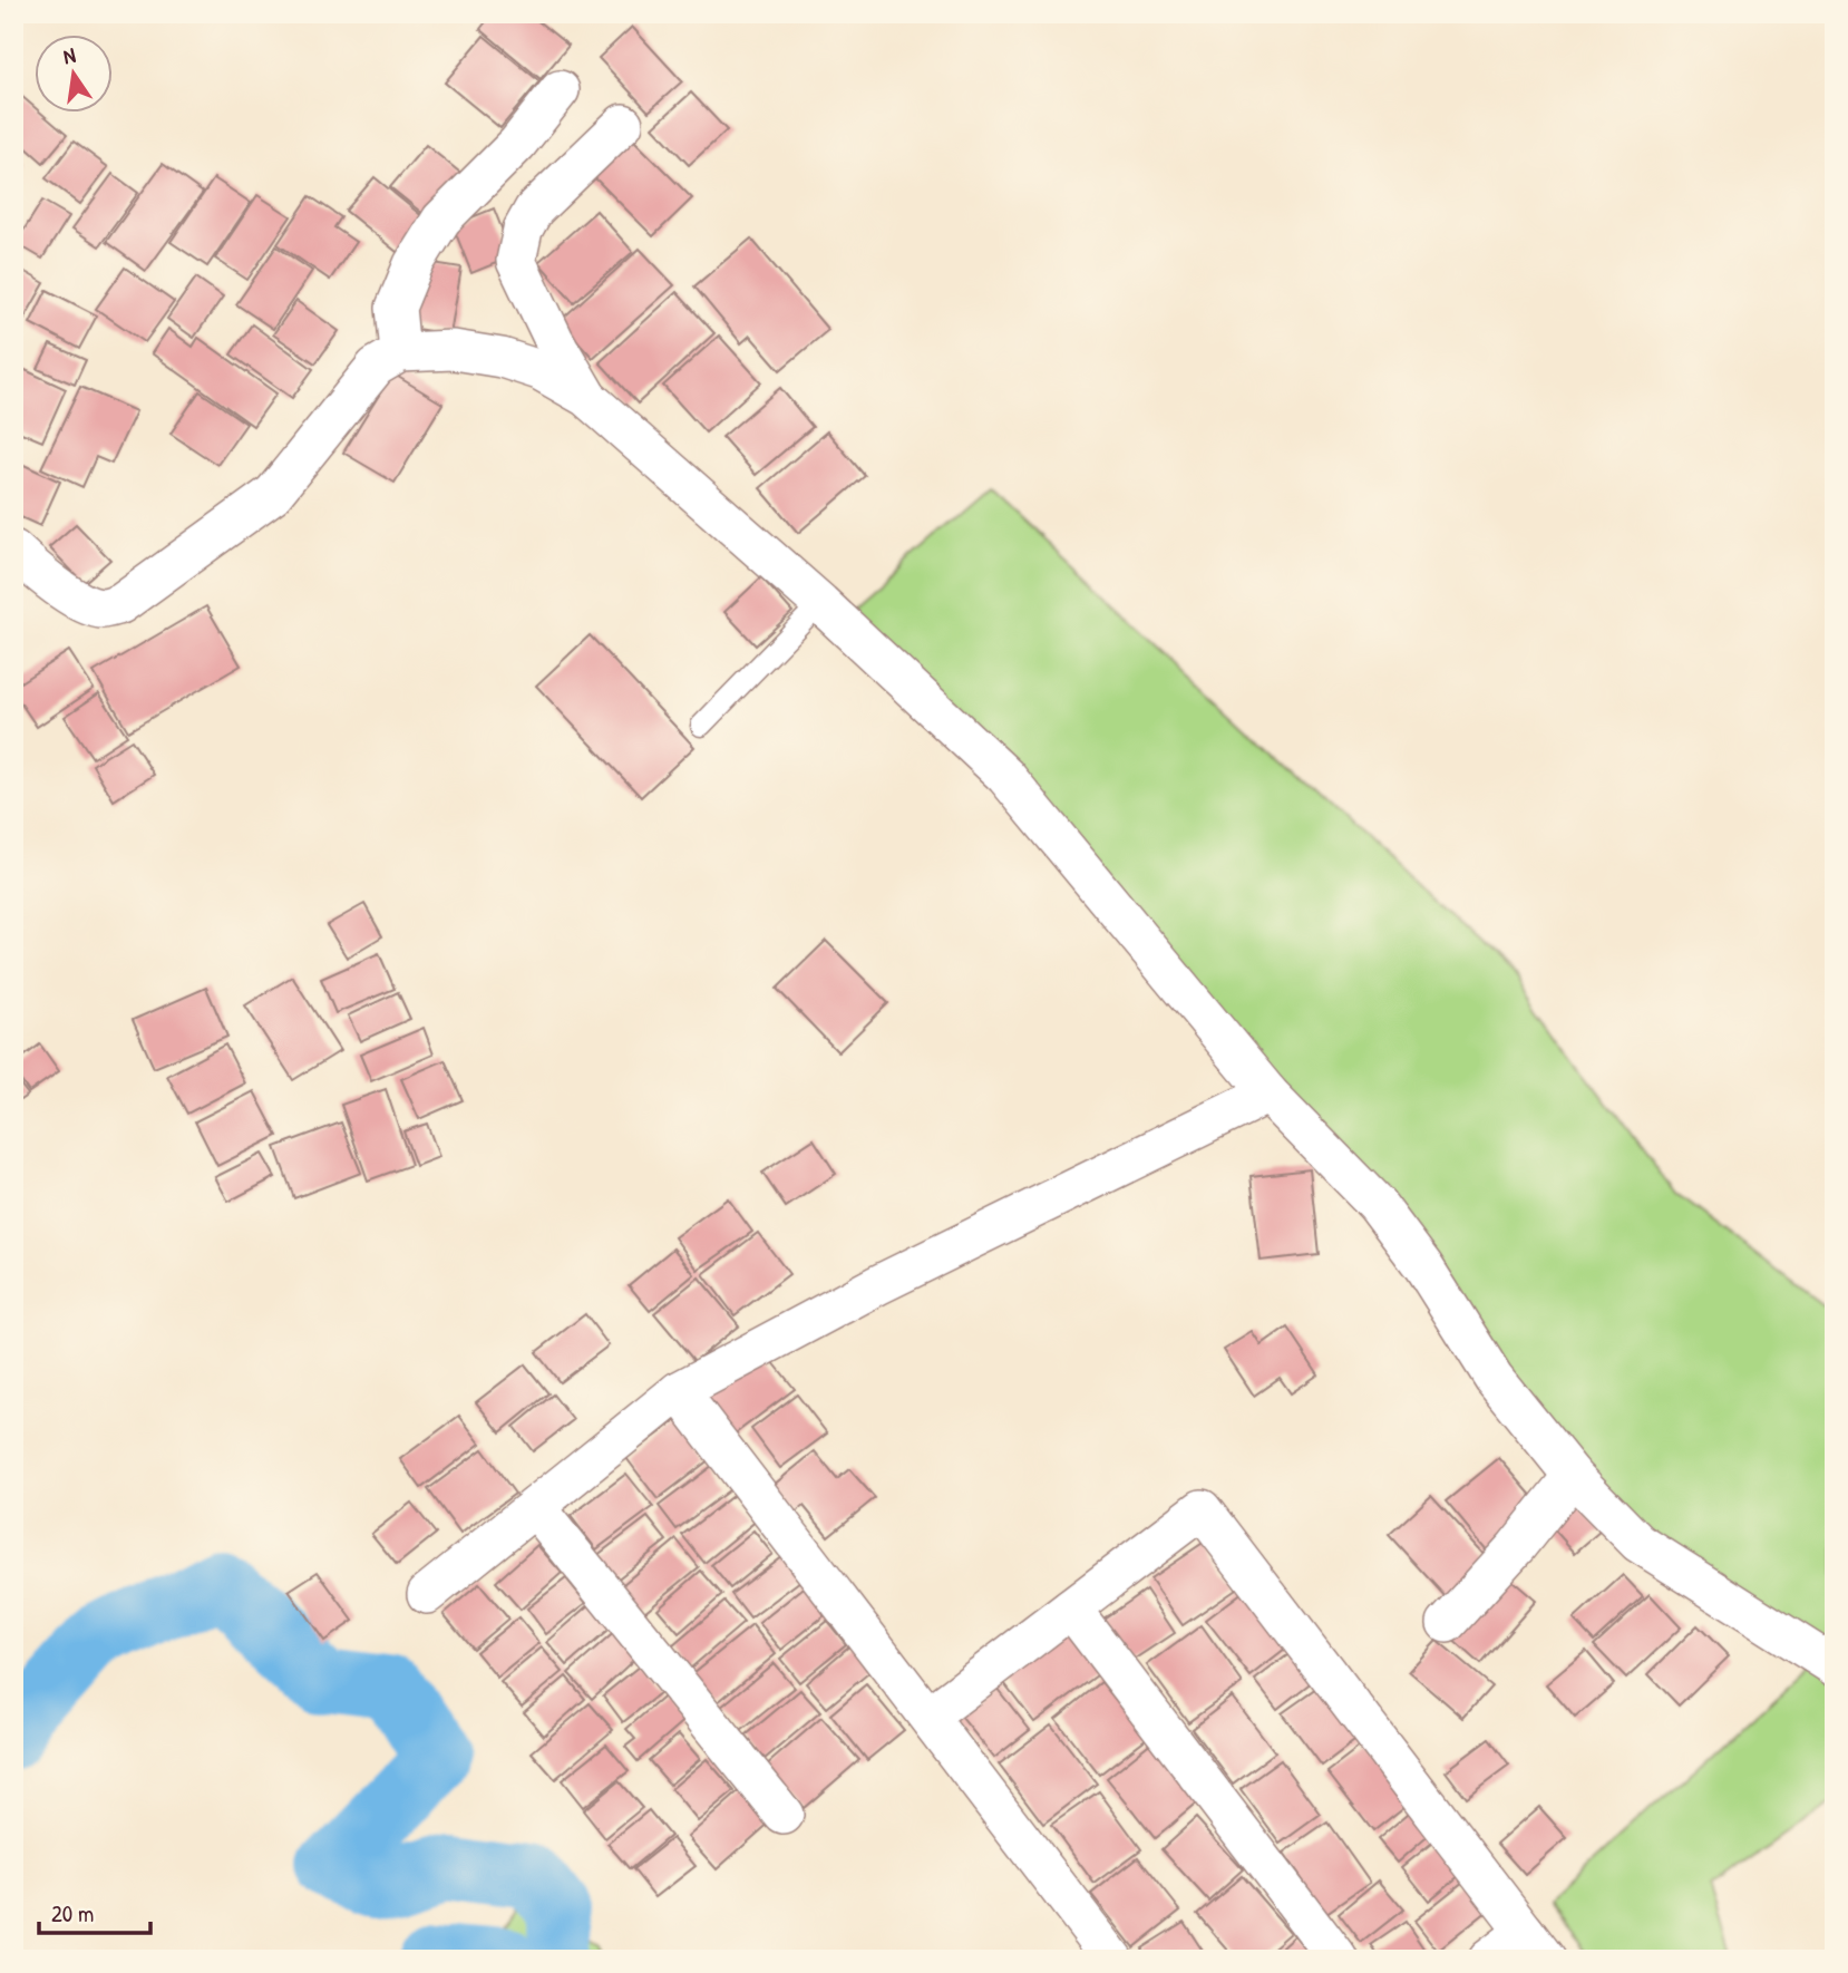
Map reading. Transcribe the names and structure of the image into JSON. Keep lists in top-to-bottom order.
{
  "scale_bar": "20 m",
  "north": "top"
}
